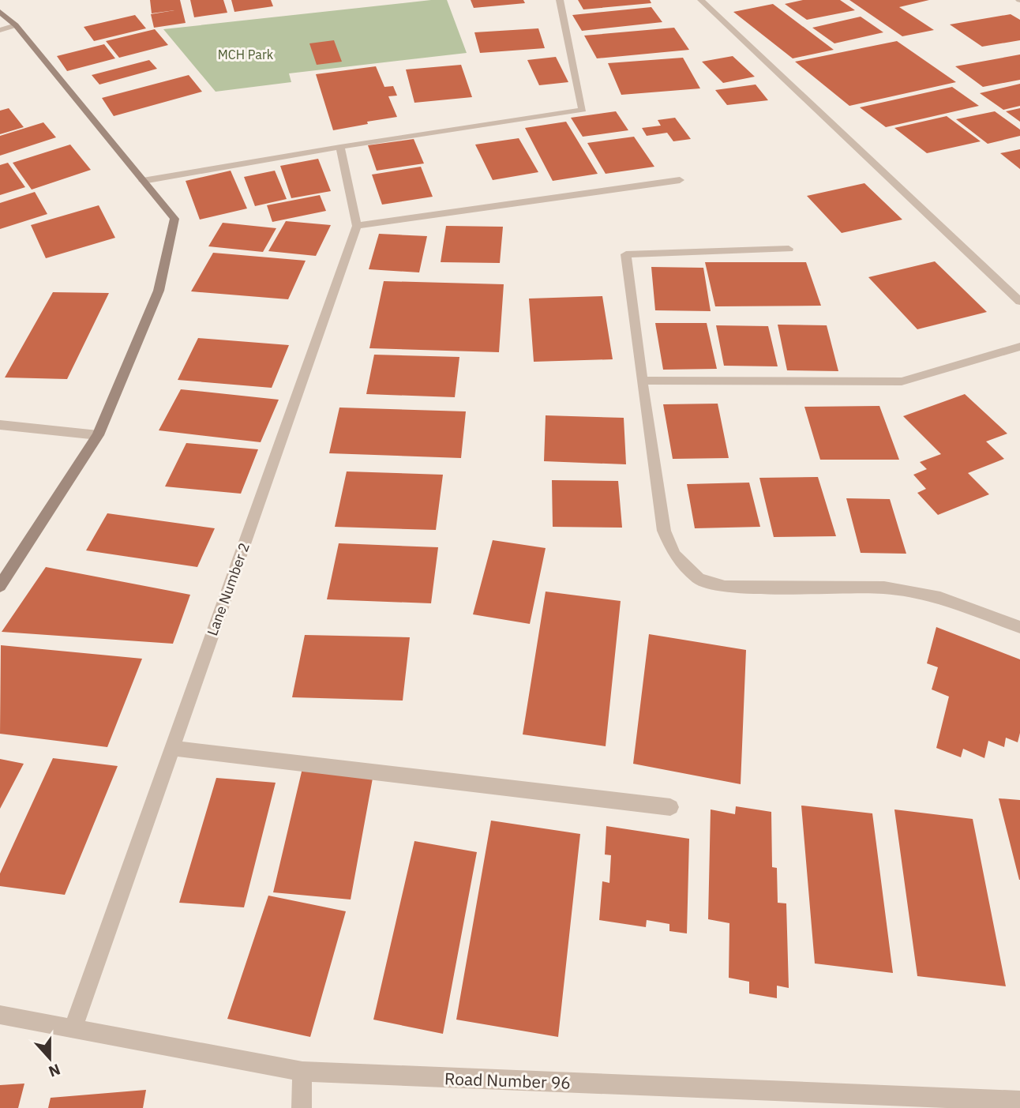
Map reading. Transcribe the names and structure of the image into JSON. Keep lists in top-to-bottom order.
{
  "streets": {
    "street": ["Lane Number 2", "Road Number 96"]
  },
  "crossings": [
    ["Lane Number 2", "Road Number 96"]
  ],
  "parks": ["MCH Park"],
  "north": "bottom"
}
